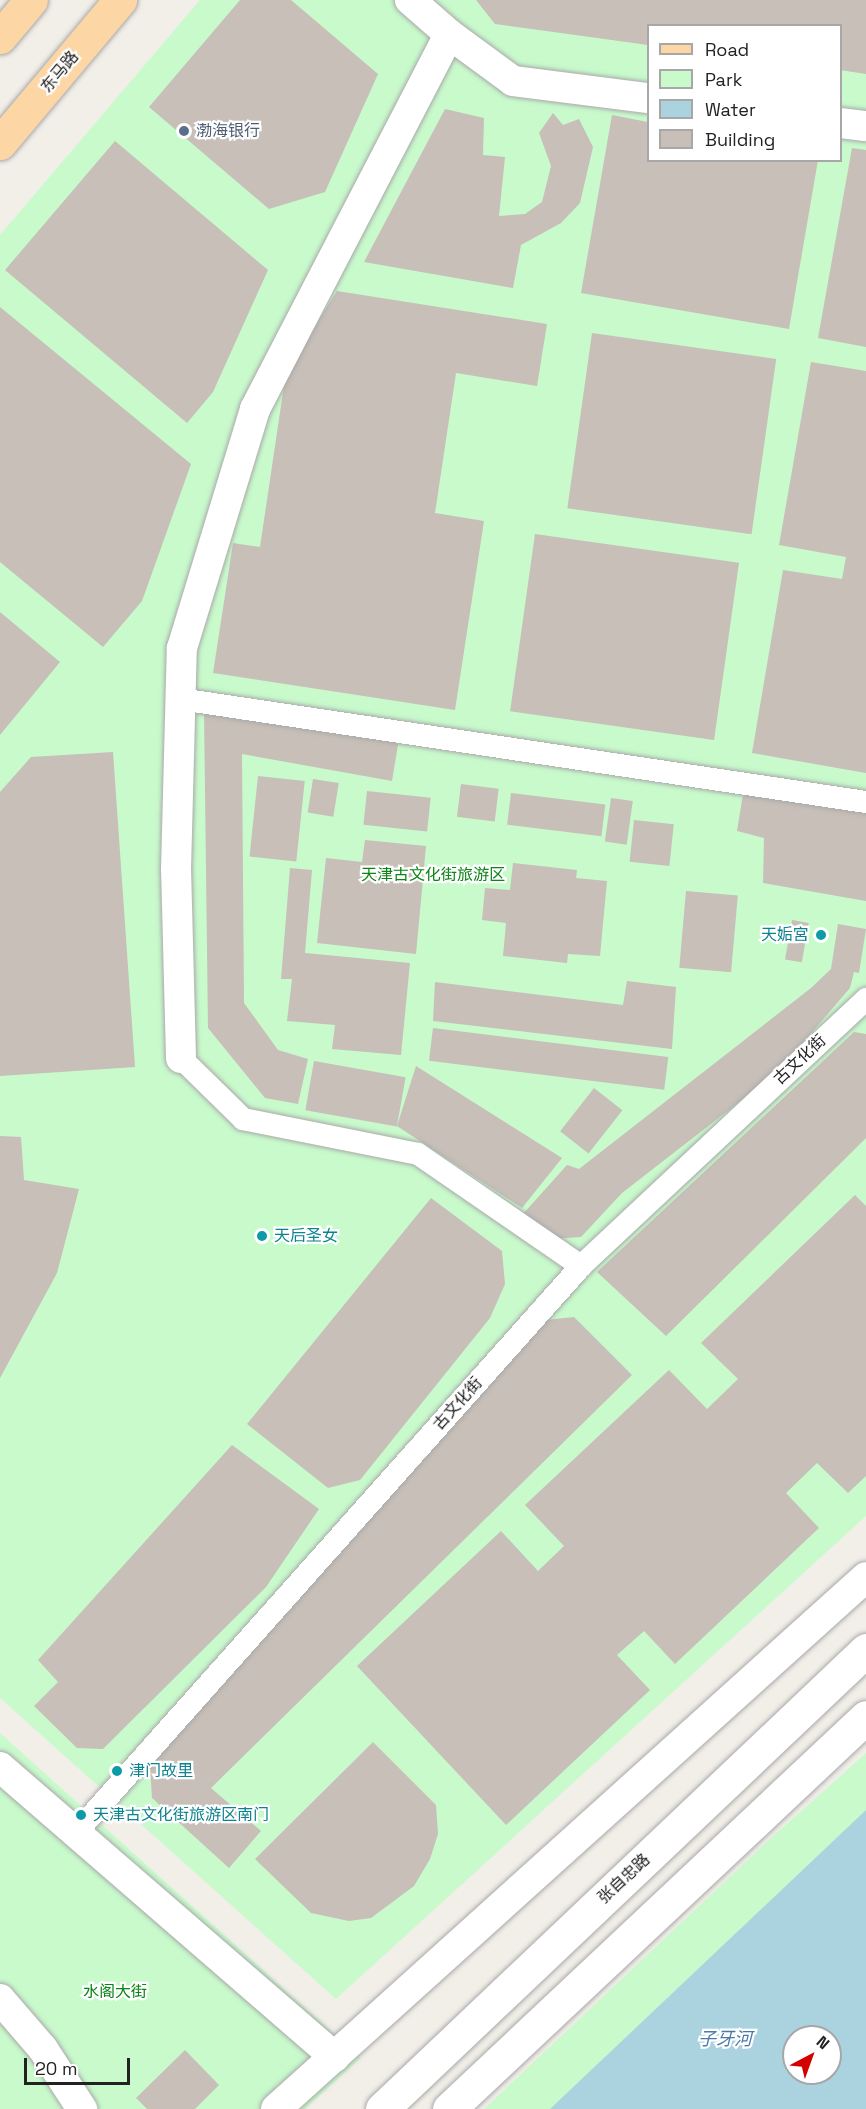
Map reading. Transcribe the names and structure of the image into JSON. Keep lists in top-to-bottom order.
{
  "streets": {
    "main road": ["东马路"],
    "street": ["古文化街", "张自忠路"]
  },
  "water": ["子牙河"],
  "parks": ["天津古文化街旅游区", "水阁大街"],
  "places": [
    "渤海银行",
    "天姤宮",
    "天后圣女",
    "津门故里",
    "天津古文化街旅游区南门"
  ],
  "legend": [
    "Road",
    "Park",
    "Water",
    "Building"
  ],
  "scale_bar": "20 m",
  "north": "top right"
}
